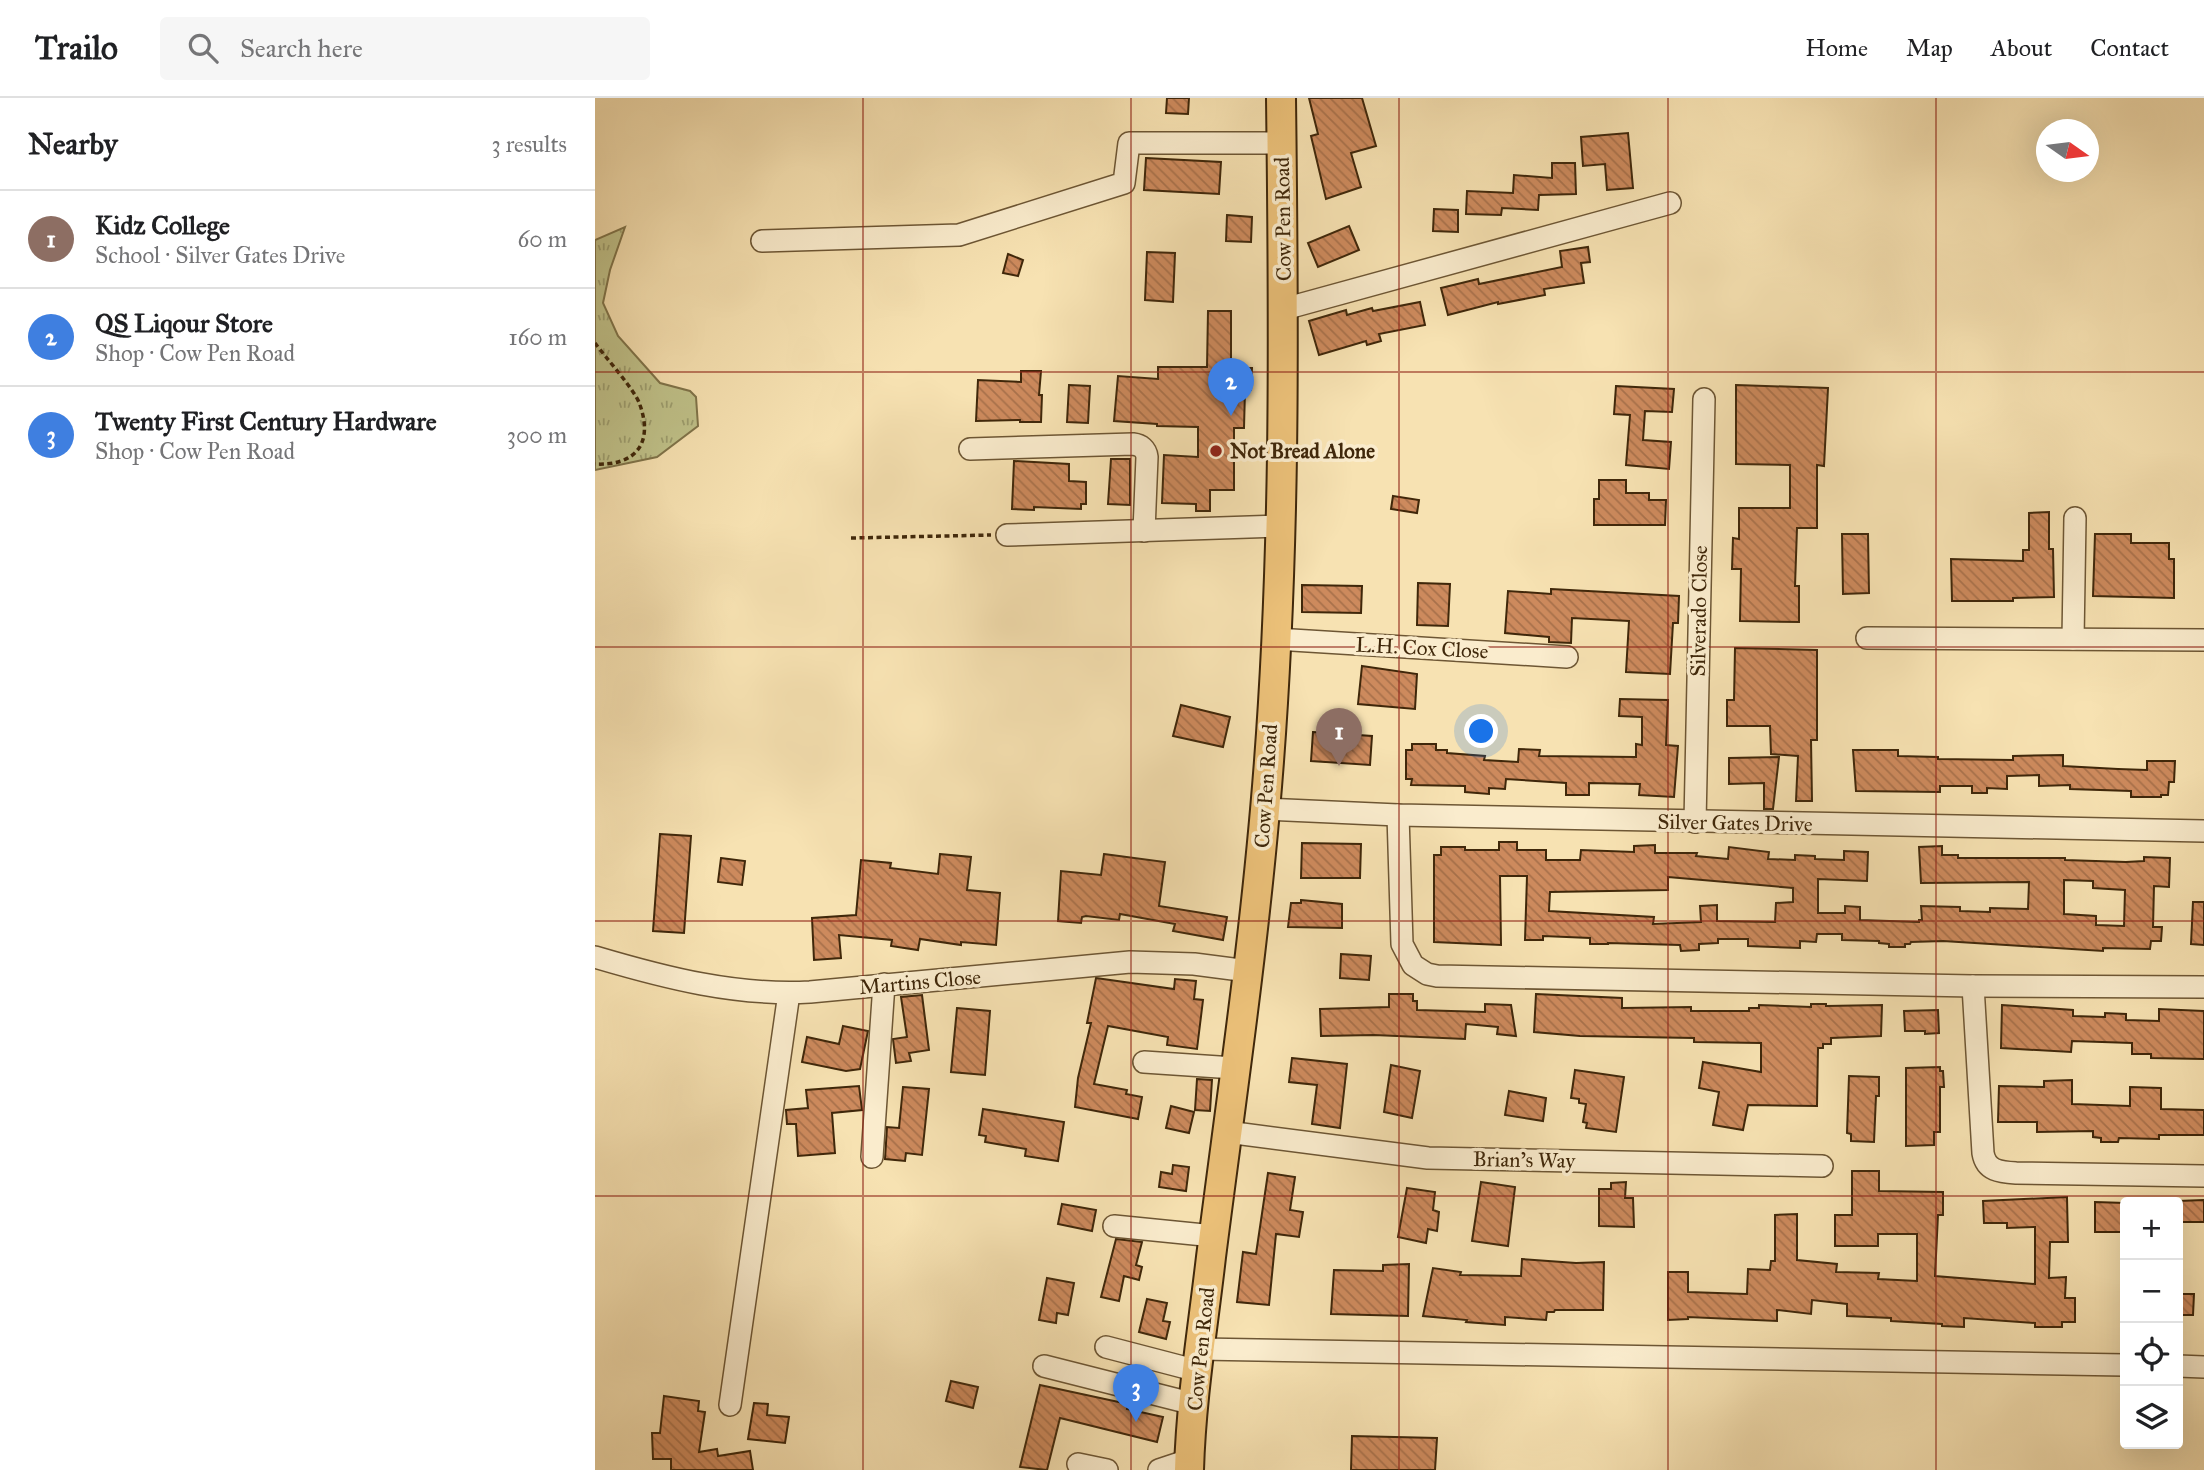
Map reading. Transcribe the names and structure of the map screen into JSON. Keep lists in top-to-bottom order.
{
  "streets": {
    "main road": ["Cow Pen Road"],
    "street": [
      "Silverado Close",
      "L.H. Cox Close",
      "Silver Gates Drive",
      "Martins Close",
      "Brian's Way"
    ]
  },
  "crossings": [
    ["Cow Pen Road", "L.H. Cox Close"],
    ["Cow Pen Road", "Silver Gates Drive"],
    ["Cow Pen Road", "Martins Close"],
    ["Cow Pen Road", "Brian's Way"],
    ["Silverado Close", "Silver Gates Drive"]
  ],
  "places": ["Not Bread Alone"],
  "north": "right",
  "page": {
    "header": "Trailo",
    "search": "Search here",
    "nav": [
      "Home",
      "Map",
      "About",
      "Contact"
    ],
    "heading": ["Nearby", "3 results"],
    "list": [
      {
        "mark": "1",
        "name": "Kidz College",
        "note": "School · Silver Gates Drive",
        "value": "60 m"
      },
      {
        "mark": "2",
        "name": "QS Liqour Store",
        "note": "Shop · Cow Pen Road",
        "value": "160 m"
      },
      {
        "mark": "3",
        "name": "Twenty First Century Hardware",
        "note": "Shop · Cow Pen Road",
        "value": "300 m"
      }
    ],
    "pins": ["2", "1", "3"],
    "map_buttons": ["+", "−"]
  }
}
